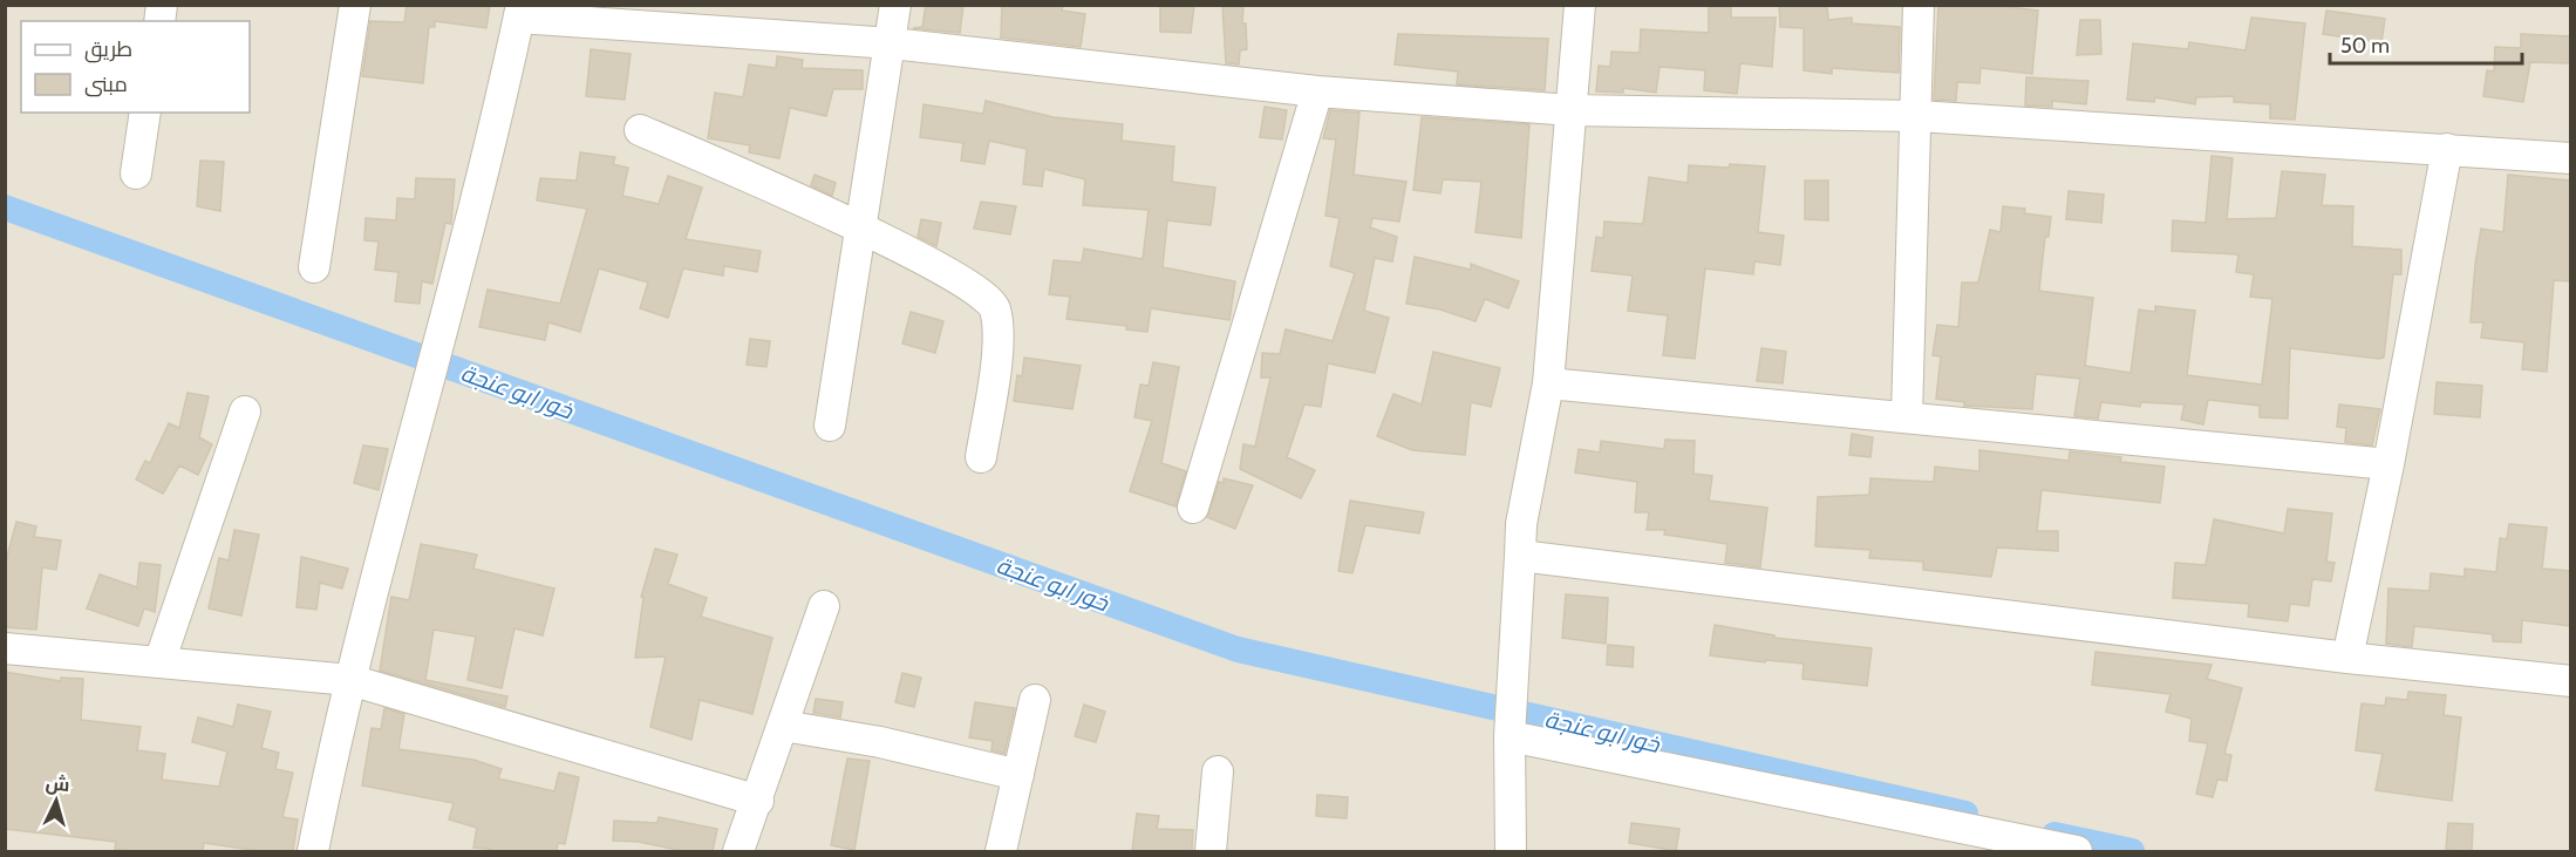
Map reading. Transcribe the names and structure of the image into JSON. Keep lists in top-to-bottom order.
{
  "water": ["خور ابو عنجة"],
  "legend": ["طريق", "مبنى"],
  "scale_bar": "50 m",
  "north": "top"
}
